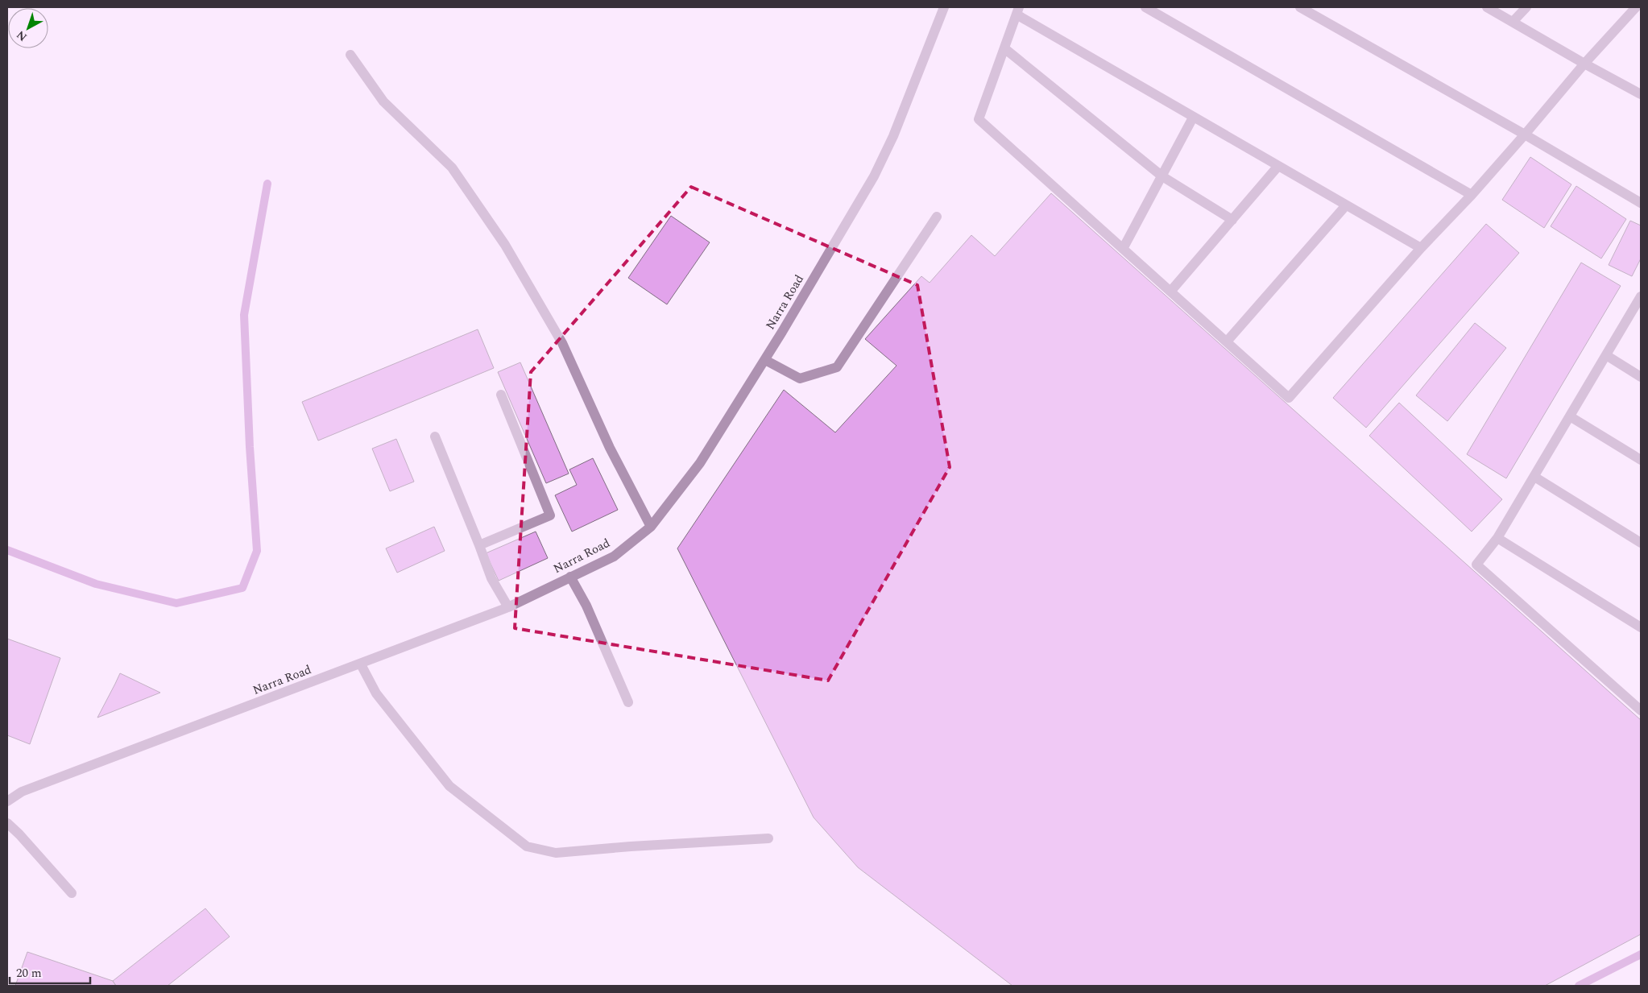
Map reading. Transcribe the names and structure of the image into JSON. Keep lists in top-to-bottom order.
{
  "streets": {
    "street": ["Narra Road"]
  },
  "scale_bar": "20 m",
  "north": "bottom left"
}
